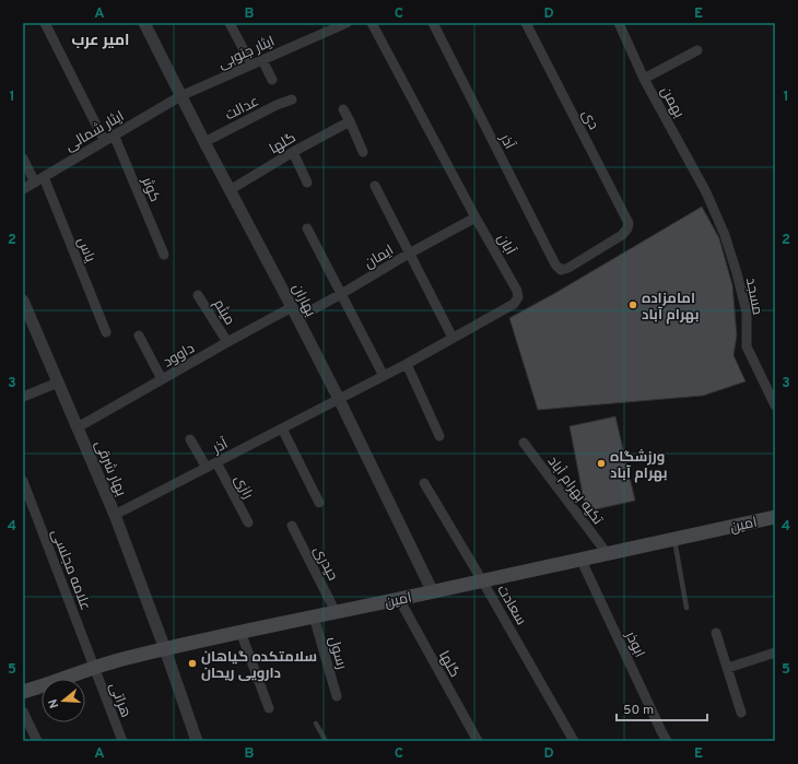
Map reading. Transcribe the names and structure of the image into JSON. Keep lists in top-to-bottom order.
{
  "streets": {
    "main road": ["امین"],
    "street": [
      "ایثار جنوبی",
      "بهمن",
      "عدالت",
      "دی",
      "ایثار شمالی",
      "آذر",
      "گلها",
      "کوثر",
      "آبان",
      "یاس",
      "ایمان",
      "مسجد",
      "بهاران",
      "میثم",
      "داوود",
      "بهار شرقی",
      "رازی",
      "تکیه بهرام آباد",
      "حیدری",
      "علامه مجلسی",
      "سعادت",
      "ابوذر",
      "رسول",
      "هراتی"
    ]
  },
  "crossings": [
    ["ایثار جنوبی", "ایثار شمالی"],
    ["ایثار جنوبی", "بهاران"],
    ["بهمن", "مسجد"],
    ["عدالت", "بهاران"],
    ["دی", "آذر"],
    ["ایثار شمالی", "کوثر"],
    ["ایثار شمالی", "یاس"],
    ["ایثار شمالی", "بهاران"],
    ["آذر", "آبان"],
    ["آذر", "بهاران"],
    ["آذر", "بهار شرقی"],
    ["آذر", "رازی"],
    ["گلها", "بهاران"],
    ["گلها", "امین"],
    ["آبان", "ایمان"],
    ["آبان", "بهاران"],
    ["ایمان", "بهاران"],
    ["ایمان", "داوود"],
    ["بهاران", "داوود"],
    ["بهاران", "امین"],
    ["میثم", "داوود"],
    ["داوود", "بهار شرقی"],
    ["بهار شرقی", "امین"],
    ["تکیه بهرام آباد", "امین"],
    ["امین", "حیدری"],
    ["امین", "علامه مجلسی"],
    ["امین", "سعادت"],
    ["امین", "ابوذر"],
    ["امین", "رسول"],
    ["امین", "هراتی"],
    ["علامه مجلسی", "هراتی"]
  ],
  "districts": ["امیر عرب"],
  "places": ["امامزاده بهرام آباد", "ورزشگاه بهرام آباد", "سلامتکده گیاهان دارویی ریحان"],
  "scale_bar": "50 m",
  "north": "left",
  "grid": {
    "columns": [
      "A",
      "B",
      "C",
      "D",
      "E"
    ],
    "rows": [
      "1",
      "2",
      "3",
      "4",
      "5"
    ]
  }
}
